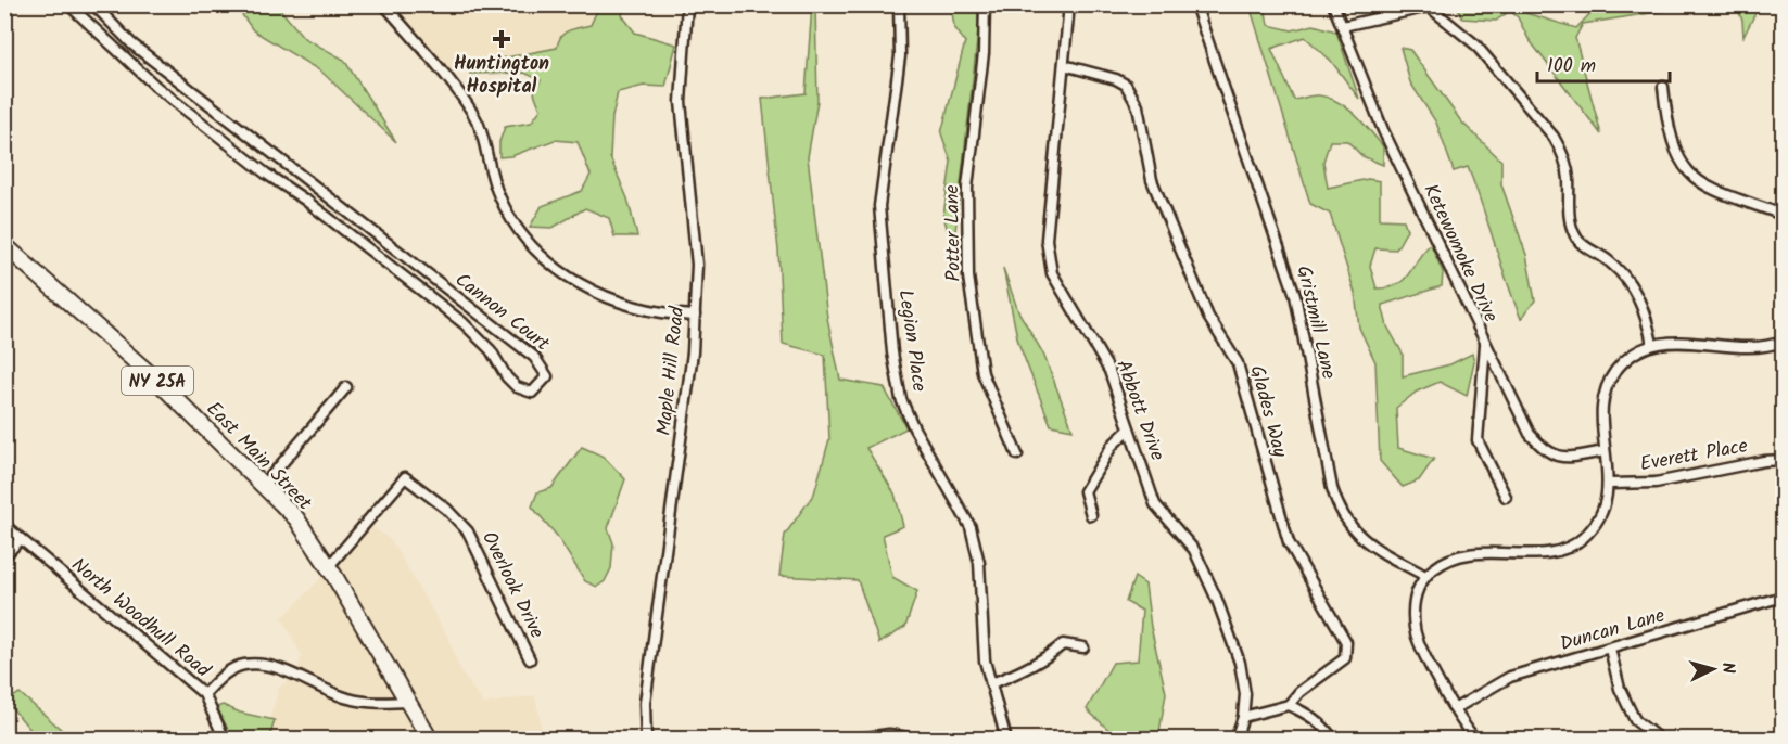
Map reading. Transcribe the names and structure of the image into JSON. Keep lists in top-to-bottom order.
{
  "streets": {
    "main road": ["NY 25A", "East Main Street"],
    "street": [
      "Potter Lane",
      "Ketewomoke Drive",
      "Cannon Court",
      "Gristmill Lane",
      "Legion Place",
      "Maple Hill Road",
      "Abbott Drive",
      "Glades Way",
      "Everett Place",
      "Overlook Drive",
      "North Woodhull Road",
      "Duncan Lane"
    ]
  },
  "crossings": [
    ["Abbott Drive", "Glades Way"],
    ["East Main Street", "Overlook Drive"],
    ["East Main Street", "North Woodhull Road"]
  ],
  "places": {
    "health": ["Huntington Hospital"]
  },
  "scale_bar": "100 m",
  "north": "right"
}
